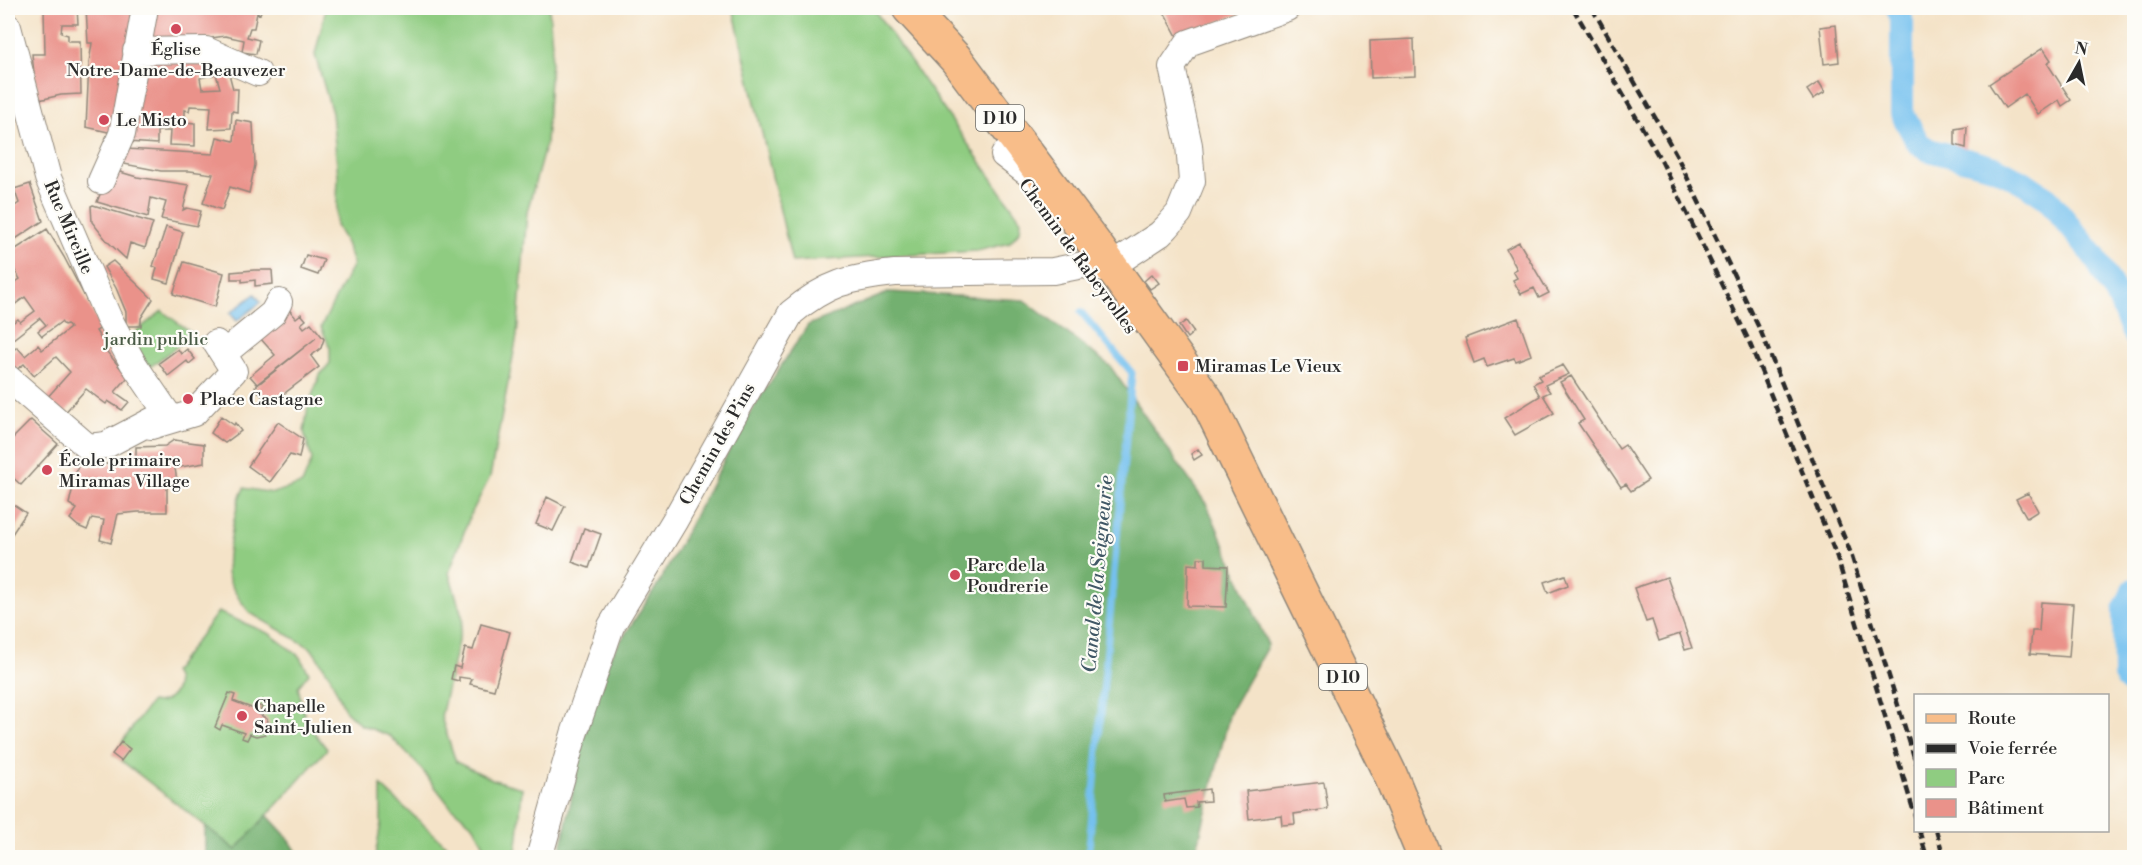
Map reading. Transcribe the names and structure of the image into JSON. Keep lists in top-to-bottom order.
{
  "streets": {
    "main road": ["D 10", "Chemin de Rabeyrolles"],
    "street": ["Rue Mireille", "Chemin des Pins"]
  },
  "crossings": [
    ["Chemin de Rabeyrolles", "Chemin des Pins"]
  ],
  "water": ["Canal de la Seigneurie"],
  "parks": ["jardin public"],
  "places": {
    "other": [
      "Église Notre-Dame-de-Beauvezer",
      "Le Misto",
      "Place Castagne",
      "École primaire Miramas Village",
      "Parc de la Poudrerie",
      "Chapelle Saint-Julien"
    ],
    "transit": ["Miramas Le Vieux"]
  },
  "legend": [
    "Route",
    "Voie ferrée",
    "Parc",
    "Bâtiment"
  ],
  "north": "top"
}
